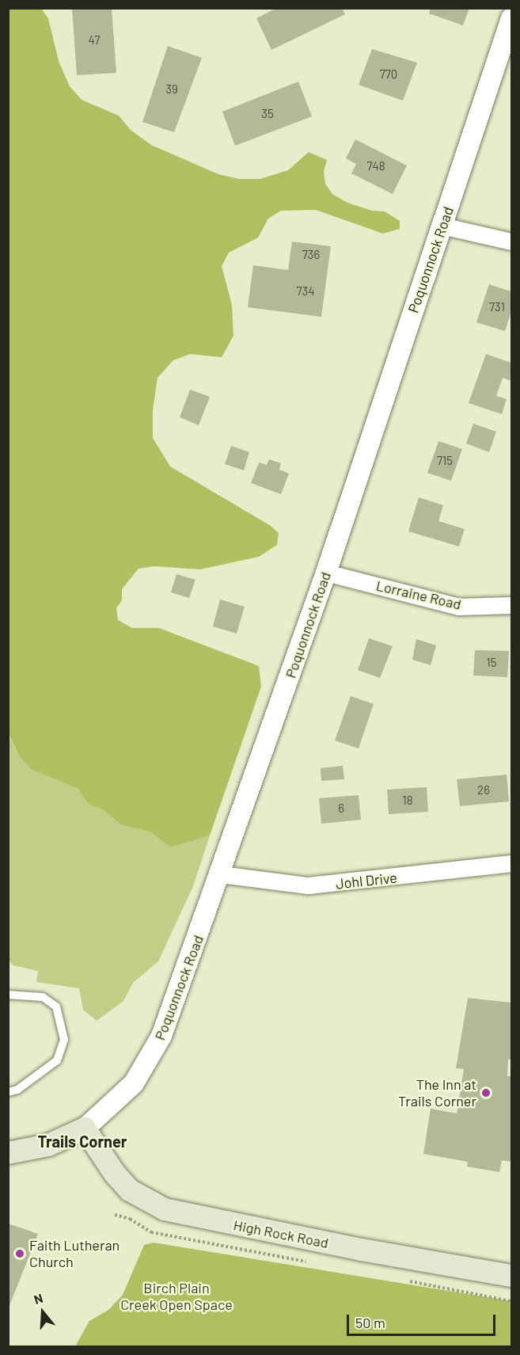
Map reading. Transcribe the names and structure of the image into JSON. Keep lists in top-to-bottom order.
{
  "streets": {
    "main road": ["Poquonnock Road", "High Rock Road"],
    "street": ["Lorraine Road", "Johl Drive"]
  },
  "crossings": [
    ["Poquonnock Road", "Lorraine Road"],
    ["Poquonnock Road", "Johl Drive"],
    ["Poquonnock Road", "High Rock Road"]
  ],
  "districts": ["Trails Corner"],
  "parks": ["Birch Plain Creek Open Space"],
  "places": ["The Inn at Trails Corner", "Faith Lutheran Church"],
  "house_numbers": [
    "47",
    "770",
    "39",
    "35",
    "748",
    "736",
    "734",
    "731",
    "715",
    "15",
    "26",
    "18",
    "6"
  ],
  "scale_bar": "50 m",
  "north": "top"
}
